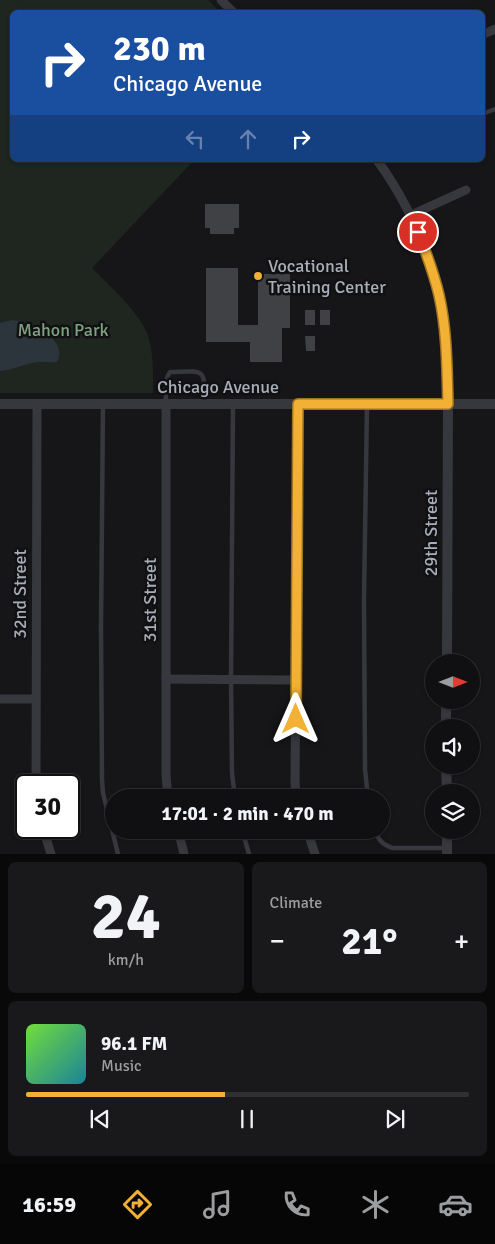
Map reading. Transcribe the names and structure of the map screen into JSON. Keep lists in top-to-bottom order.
{
  "streets": {
    "street": [
      "Chicago Avenue",
      "29th Street",
      "32nd Street",
      "31st Street"
    ]
  },
  "crossings": [
    ["Chicago Avenue", "29th Street"],
    ["Chicago Avenue", "32nd Street"],
    ["Chicago Avenue", "31st Street"]
  ],
  "parks": ["Mahon Park"],
  "places": ["Vocational Training Center"],
  "north": "right",
  "page": {
    "turn": ["230 m", "Chicago Avenue"],
    "limit": "30",
    "trip": "17:01 · 2 min · 470 m",
    "tile": [
      ["24", "km/h"],
      "Climate"
    ],
    "heat": ["−", "21°", "+"],
    "song": ["96.1 FM", "Music"],
    "tabs": "16:59"
  }
}
